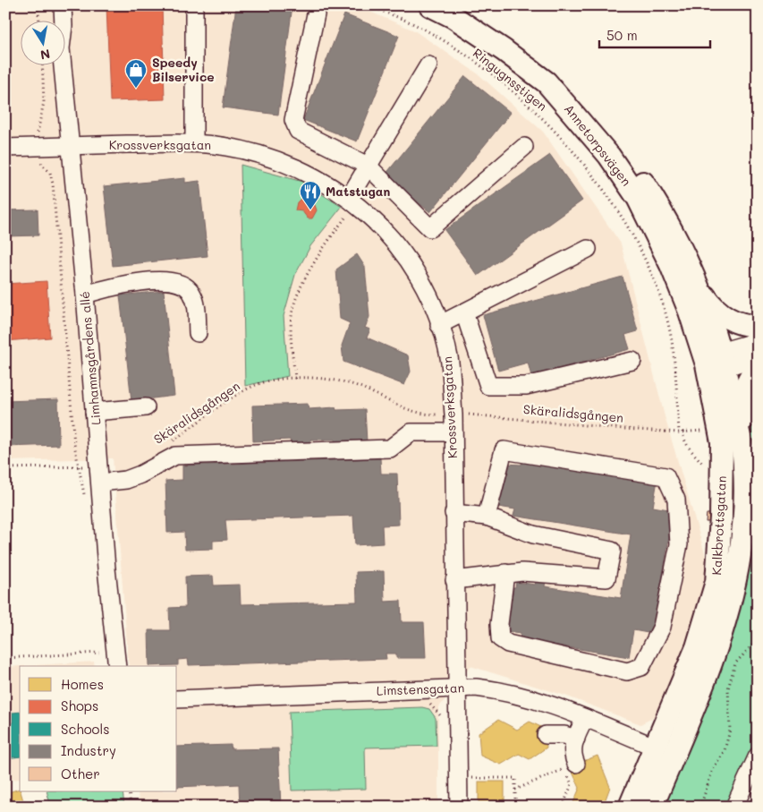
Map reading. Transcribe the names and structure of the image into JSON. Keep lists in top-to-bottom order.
{
  "streets": {
    "main road": ["Annetorpsvägen", "Kalkbrottsgatan"],
    "street": ["Krossverksgatan", "Limhamnsgårdens allé", "Limstensgatan"],
    "path": ["Ringugnsstigen", "Skäralidsgången"]
  },
  "crossings": [
    ["Ringugnsstigen", "Skäralidsgången"],
    ["Krossverksgatan", "Limhamnsgårdens allé"],
    ["Krossverksgatan", "Skäralidsgången"],
    ["Krossverksgatan", "Limstensgatan"],
    ["Annetorpsvägen", "Kalkbrottsgatan"],
    ["Kalkbrottsgatan", "Limstensgatan"]
  ],
  "places": {
    "shop": ["Speedy Bilservice"],
    "restaurant": ["Matstugan"]
  },
  "legend": [
    "Homes",
    "Shops",
    "Schools",
    "Industry",
    "Other"
  ],
  "scale_bar": "50 m",
  "north": "bottom"
}
